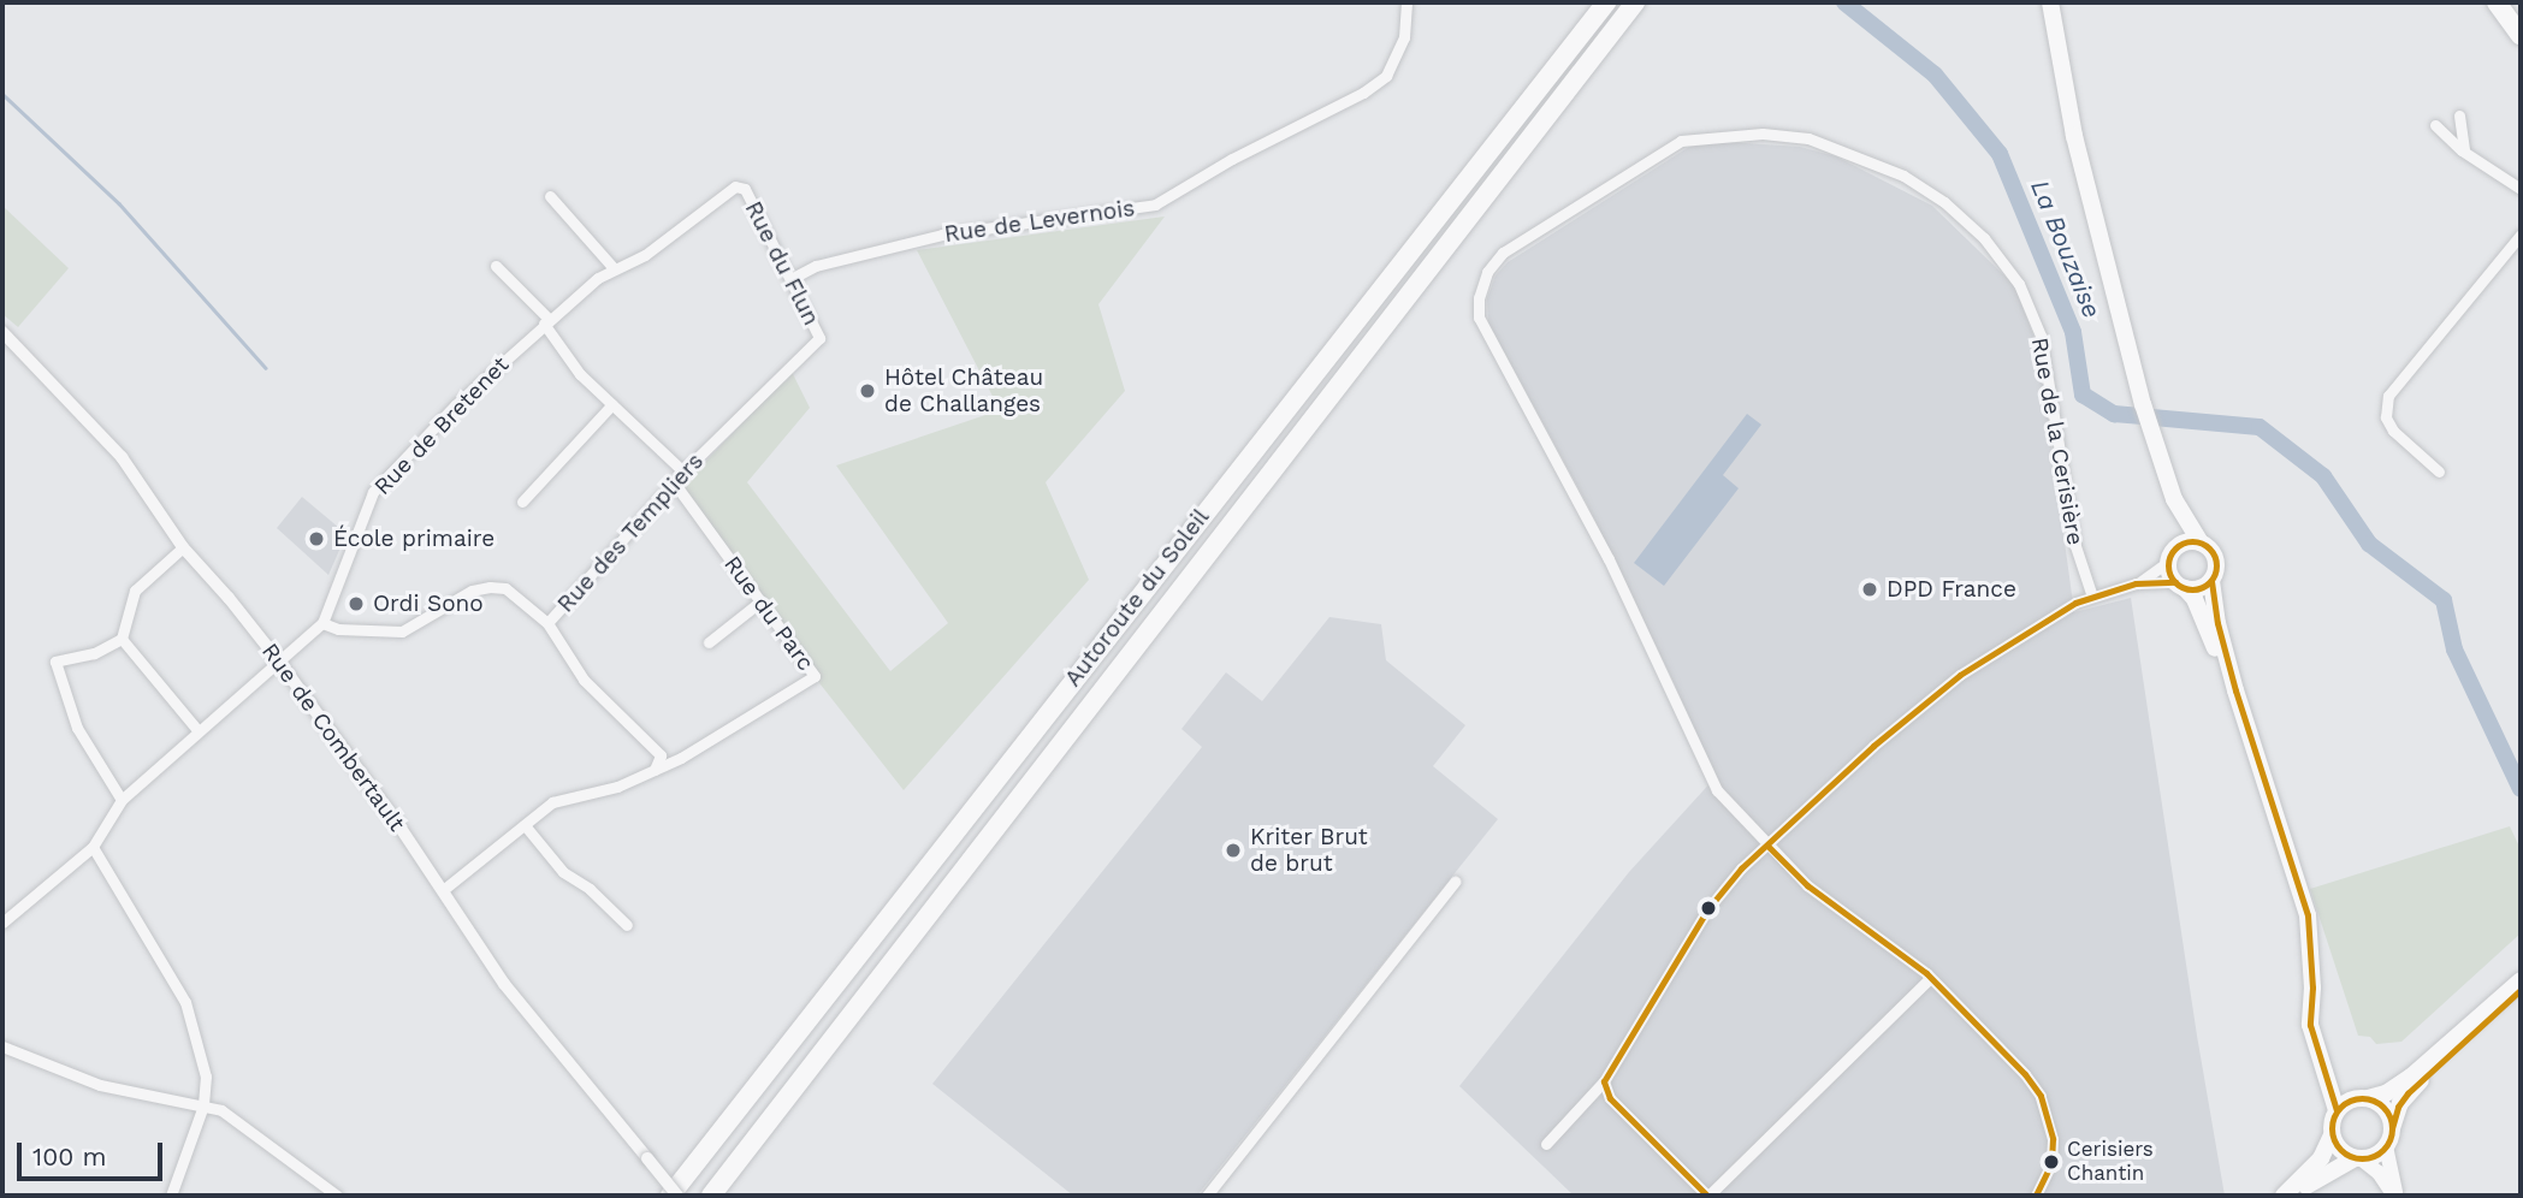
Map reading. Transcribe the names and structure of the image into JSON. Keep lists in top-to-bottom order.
{
  "streets": {
    "highway": ["Autoroute du Soleil"],
    "street": [
      "Rue de Levernois",
      "Rue du Flun",
      "Rue de Bretenet",
      "Rue de la Cerisière",
      "Rue des Templiers",
      "Rue du Parc",
      "Rue de Combertault"
    ]
  },
  "crossings": [
    ["Rue de Levernois", "Rue du Flun"],
    ["Rue du Flun", "Rue de Bretenet"],
    ["Rue du Flun", "Rue des Templiers"],
    ["Rue de Bretenet", "Rue des Templiers"],
    ["Rue des Templiers", "Rue du Parc"]
  ],
  "water": ["La Bouzaise"],
  "places": [
    "Hôtel Château de Challanges",
    "École primaire",
    "DPD France",
    "Ordi Sono",
    "Kriter Brut de brut",
    "Cerisiers Chantin"
  ],
  "scale_bar": "100 m"
}
